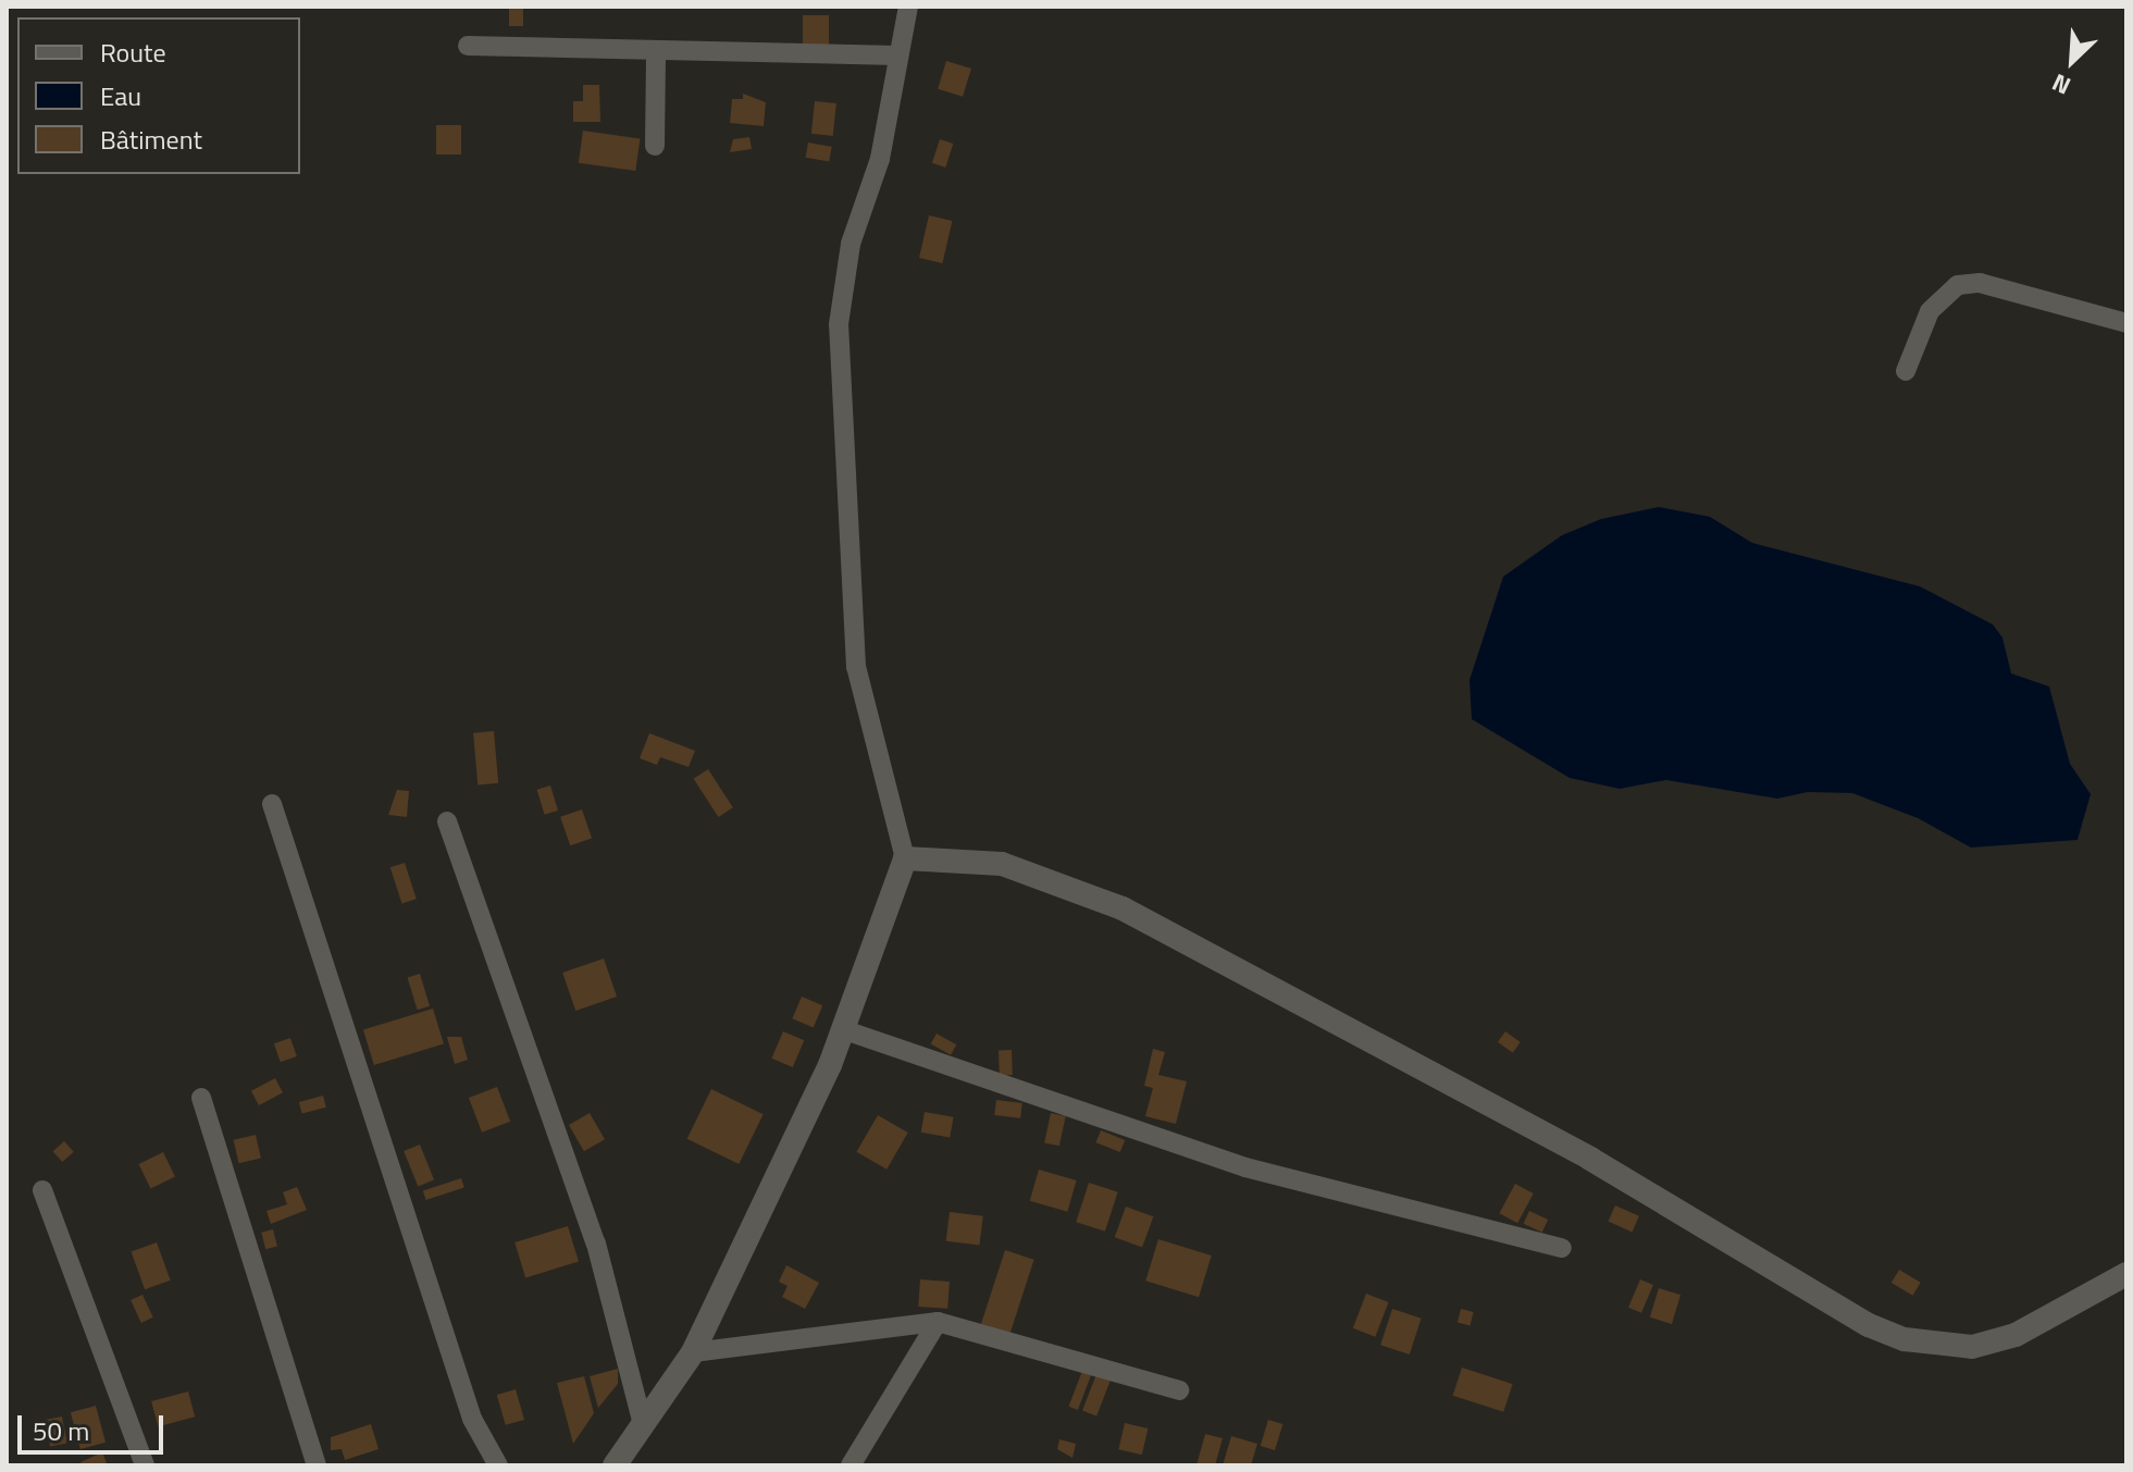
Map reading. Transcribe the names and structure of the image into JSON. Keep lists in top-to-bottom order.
{
  "legend": ["Route", "Eau", "Bâtiment"],
  "scale_bar": "50 m",
  "north": "bottom left"
}
